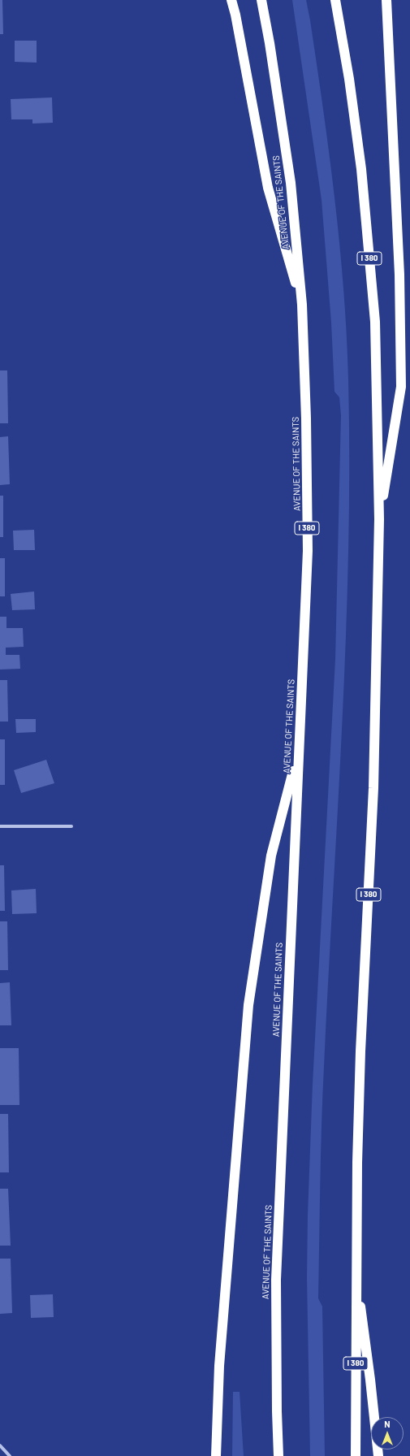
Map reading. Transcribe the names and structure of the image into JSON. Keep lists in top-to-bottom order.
{
  "streets": {
    "highway": ["AVENUE OF THE SAINTS", "I 380"]
  },
  "north": "top"
}
